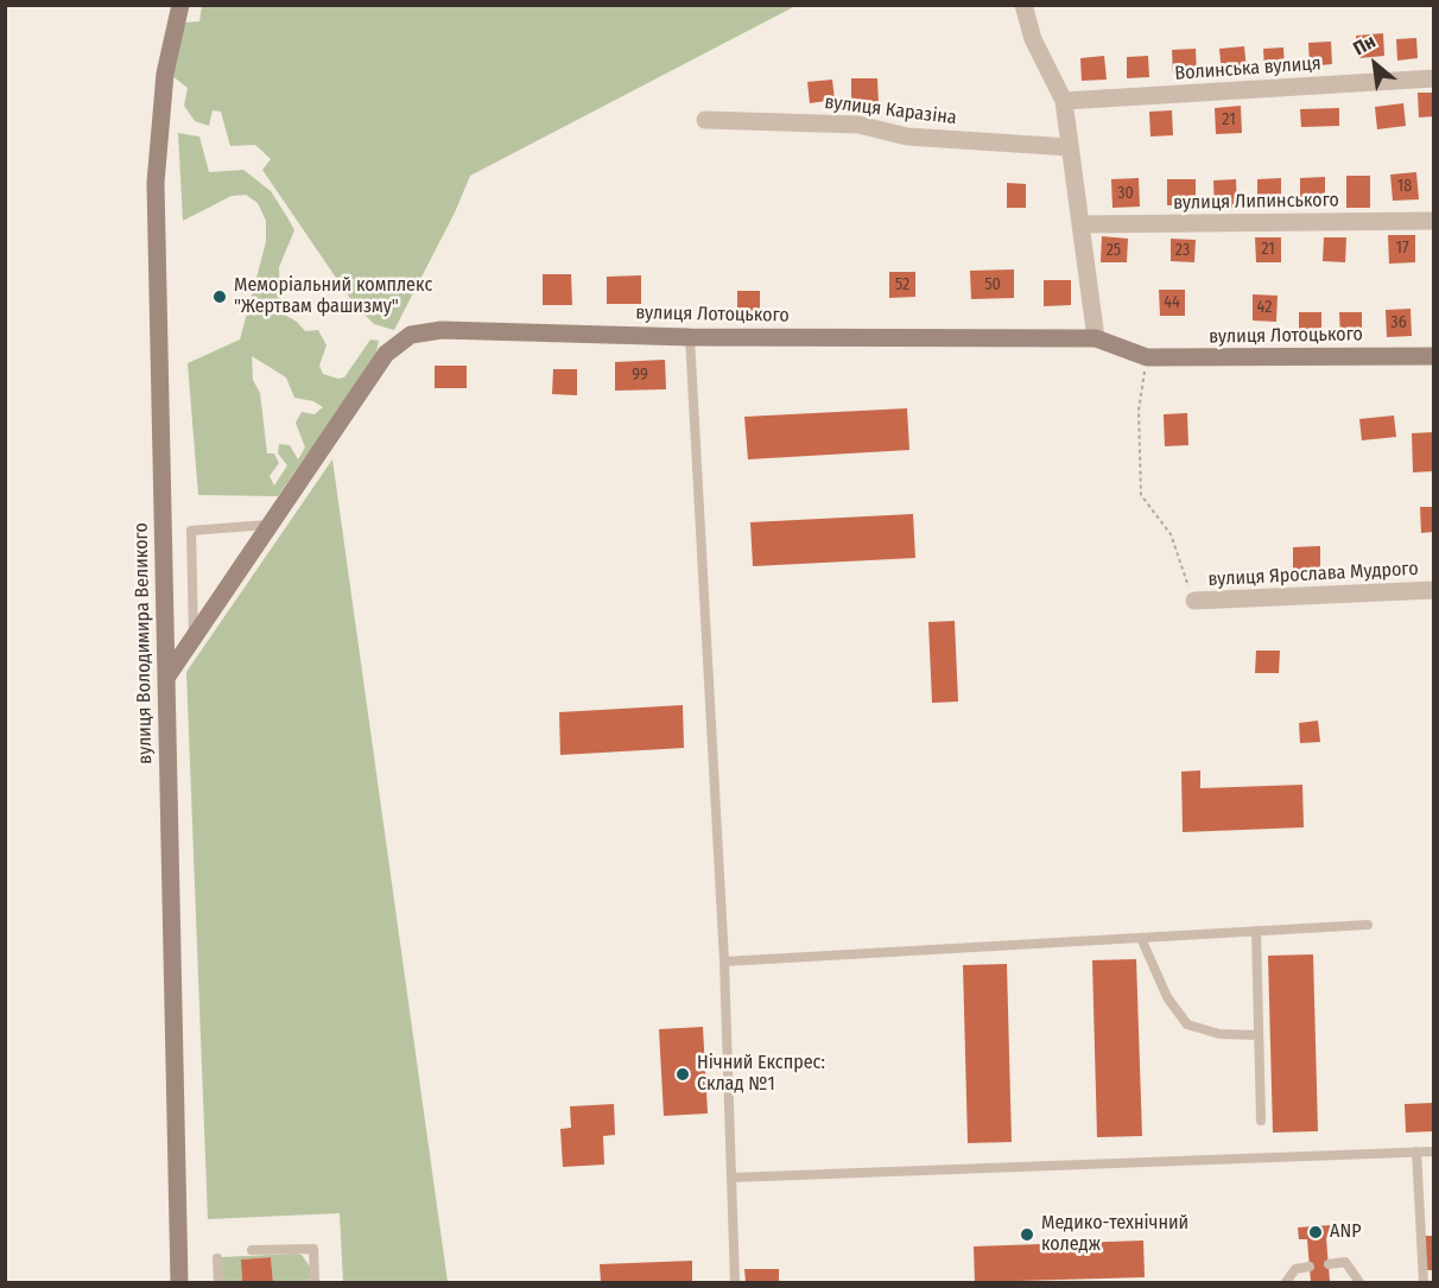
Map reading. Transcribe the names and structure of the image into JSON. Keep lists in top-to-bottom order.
{
  "streets": {
    "street": [
      "Волинська вулиця",
      "вулиця Каразіна",
      "вулиця Липинського",
      "вулиця Лотоцького",
      "вулиця Ярослава Мудрого",
      "вулиця Володимира Великого"
    ]
  },
  "crossings": [
    ["вулиця Лотоцького", "вулиця Володимира Великого"]
  ],
  "places": [
    "Меморіальний комплекс \"Жертвам фашизму\"",
    "Нічний Експрес: Склад №1",
    "ANP",
    "Медико-технічний коледж"
  ],
  "house_numbers": [
    "21",
    "18",
    "30",
    "17",
    "21",
    "25",
    "23",
    "52",
    "50",
    "44",
    "42",
    "36",
    "99"
  ],
  "north": "top left"
}
